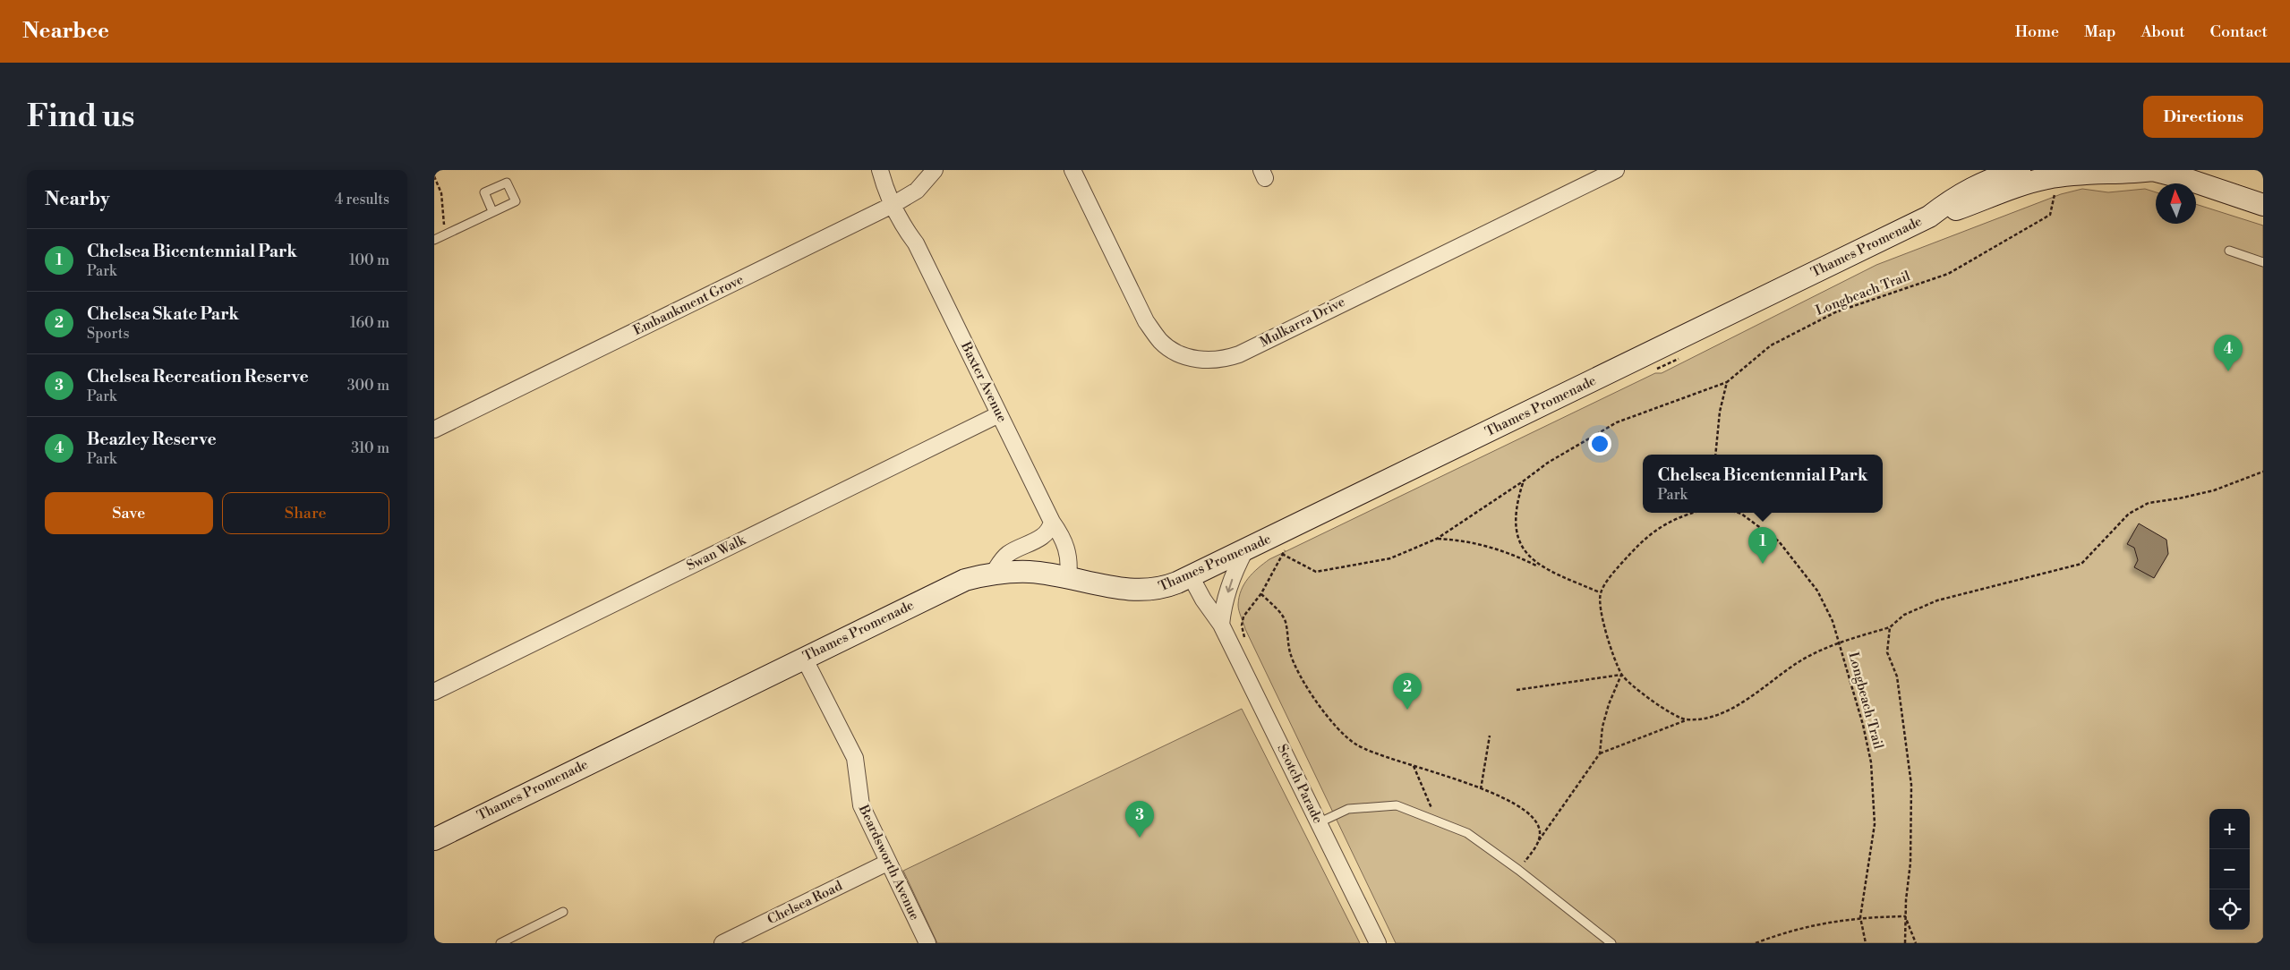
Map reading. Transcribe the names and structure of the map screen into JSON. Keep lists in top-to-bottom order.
{
  "streets": {
    "main road": ["Thames Promenade"],
    "street": [
      "Embankment Grove",
      "Mulkarra Drive",
      "Baxter Avenue",
      "Swan Walk",
      "Scotch Parade",
      "Beardsworth Avenue",
      "Chelsea Road"
    ],
    "path": ["Longbeach Trail"]
  },
  "crossings": [
    ["Thames Promenade", "Baxter Avenue"],
    ["Thames Promenade", "Scotch Parade"],
    ["Thames Promenade", "Beardsworth Avenue"],
    ["Embankment Grove", "Baxter Avenue"],
    ["Baxter Avenue", "Swan Walk"],
    ["Beardsworth Avenue", "Chelsea Road"]
  ],
  "north": "top",
  "page": {
    "header": "Nearbee",
    "nav": [
      "Home",
      "Map",
      "About",
      "Contact"
    ],
    "buttons": [
      "Directions",
      ["Save", "Share"]
    ],
    "title": "Find us",
    "heading": ["Nearby", "4 results"],
    "list": [
      {
        "mark": "1",
        "name": "Chelsea Bicentennial Park",
        "note": "Park",
        "value": "100 m"
      },
      {
        "mark": "2",
        "name": "Chelsea Skate Park",
        "note": "Sports",
        "value": "160 m"
      },
      {
        "mark": "3",
        "name": "Chelsea Recreation Reserve",
        "note": "Park",
        "value": "300 m"
      },
      {
        "mark": "4",
        "name": "Beazley Reserve",
        "note": "Park",
        "value": "310 m"
      }
    ],
    "pins": [
      "4",
      "1",
      "2",
      "3"
    ],
    "popup": ["Chelsea Bicentennial Park", "Park"],
    "map_buttons": ["+", "−"]
  }
}
